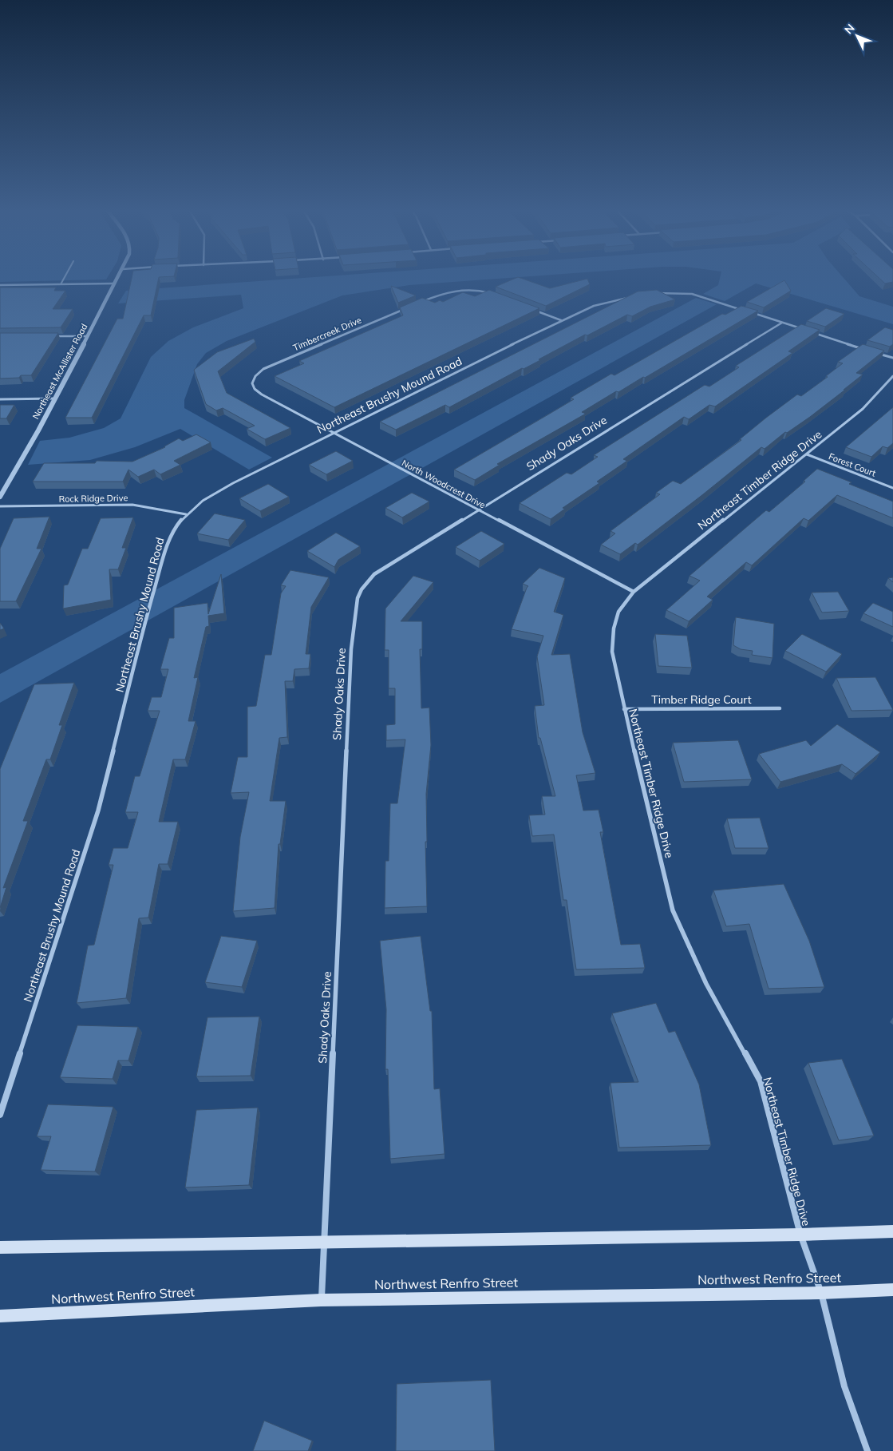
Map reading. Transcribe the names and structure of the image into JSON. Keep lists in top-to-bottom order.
{
  "streets": {
    "main road": ["Northwest Renfro Street"],
    "street": [
      "Timbercreek Drive",
      "Northeast McAllister Road",
      "Northeast Brushy Mound Road",
      "Shady Oaks Drive",
      "Forest Court",
      "Northeast Timber Ridge Drive",
      "North Woodcrest Drive",
      "Rock Ridge Drive",
      "Timber Ridge Court"
    ]
  },
  "crossings": [
    ["Timbercreek Drive", "North Woodcrest Drive"],
    ["Northeast Brushy Mound Road", "North Woodcrest Drive"],
    ["Northeast Brushy Mound Road", "Rock Ridge Drive"],
    ["Shady Oaks Drive", "North Woodcrest Drive"],
    ["Shady Oaks Drive", "Northwest Renfro Street"],
    ["Forest Court", "Northeast Timber Ridge Drive"],
    ["Northeast Timber Ridge Drive", "North Woodcrest Drive"],
    ["Northeast Timber Ridge Drive", "Timber Ridge Court"],
    ["Northeast Timber Ridge Drive", "Northwest Renfro Street"]
  ],
  "north": "top left"
}
